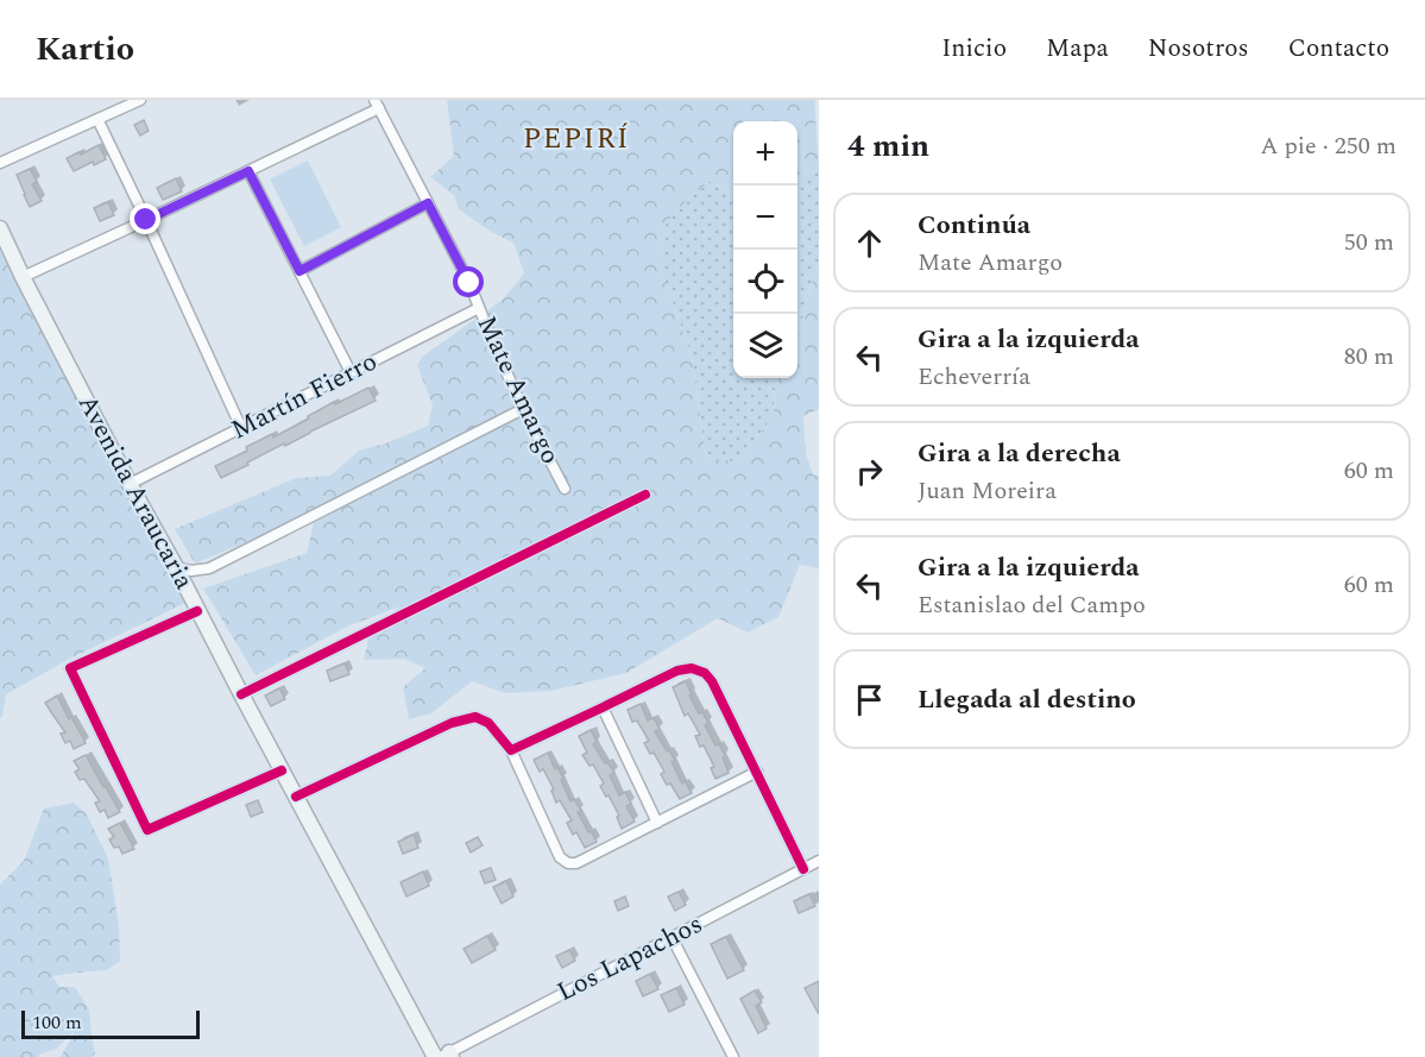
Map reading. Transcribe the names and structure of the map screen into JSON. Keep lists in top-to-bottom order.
{
  "streets": {
    "main road": ["Avenida Araucaria"],
    "street": ["Mate Amargo", "Martín Fierro", "Los Lapachos"]
  },
  "crossings": [
    ["Mate Amargo", "Martín Fierro"],
    ["Martín Fierro", "Avenida Araucaria"],
    ["Avenida Araucaria", "Los Lapachos"]
  ],
  "districts": ["PEPIRÍ"],
  "scale_bar": "100 m",
  "page": {
    "header": "Kartio",
    "nav": [
      "Inicio",
      "Mapa",
      "Nosotros",
      "Contacto"
    ],
    "heading": ["4 min", "A pie · 250 m"],
    "map_buttons": ["+", "−"],
    "list": [
      ["Continúa", "Mate Amargo", "50 m"],
      ["Gira a la izquierda", "Echeverría", "80 m"],
      ["Gira a la derecha", "Juan Moreira", "60 m"],
      ["Gira a la izquierda", "Estanislao del Campo", "60 m"],
      "Llegada al destino"
    ],
    "scale": "100 m"
  }
}
